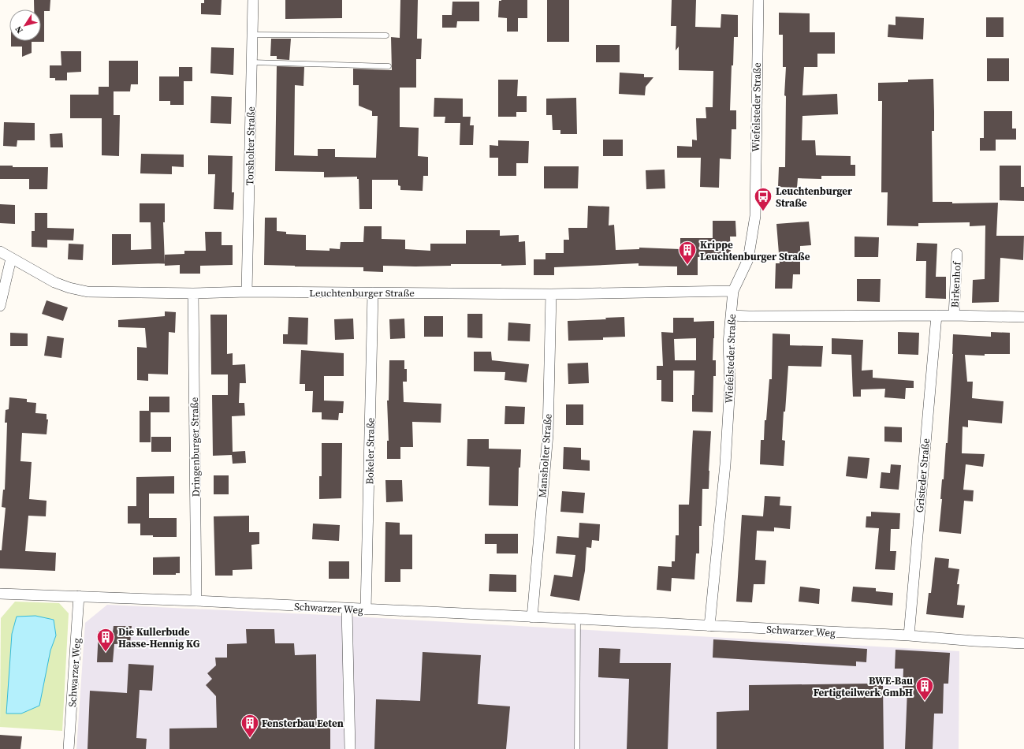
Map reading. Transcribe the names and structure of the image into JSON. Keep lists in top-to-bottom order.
{
  "streets": {
    "street": [
      "Wiefelsteder Straße",
      "Torsholter Straße",
      "Birkenhof",
      "Leuchtenburger Straße",
      "Dringenburger Straße",
      "Bokeler Straße",
      "Mansholter Straße",
      "Gristeder Straße",
      "Schwarzer Weg"
    ]
  },
  "crossings": [
    ["Wiefelsteder Straße", "Leuchtenburger Straße"],
    ["Wiefelsteder Straße", "Schwarzer Weg"],
    ["Torsholter Straße", "Leuchtenburger Straße"],
    ["Leuchtenburger Straße", "Dringenburger Straße"],
    ["Leuchtenburger Straße", "Bokeler Straße"],
    ["Leuchtenburger Straße", "Mansholter Straße"],
    ["Dringenburger Straße", "Schwarzer Weg"],
    ["Bokeler Straße", "Schwarzer Weg"],
    ["Mansholter Straße", "Schwarzer Weg"],
    ["Gristeder Straße", "Schwarzer Weg"]
  ],
  "places": {
    "bus stop": ["Leuchtenburger Straße"],
    "building": [
      "Krippe Leuchtenburger Straße",
      "Die Kullerbude Hasse-Hennig KG",
      "BWE-Bau Fertigteilwerk GmbH",
      "Fensterbau Eeten"
    ]
  },
  "north": "bottom left"
}
